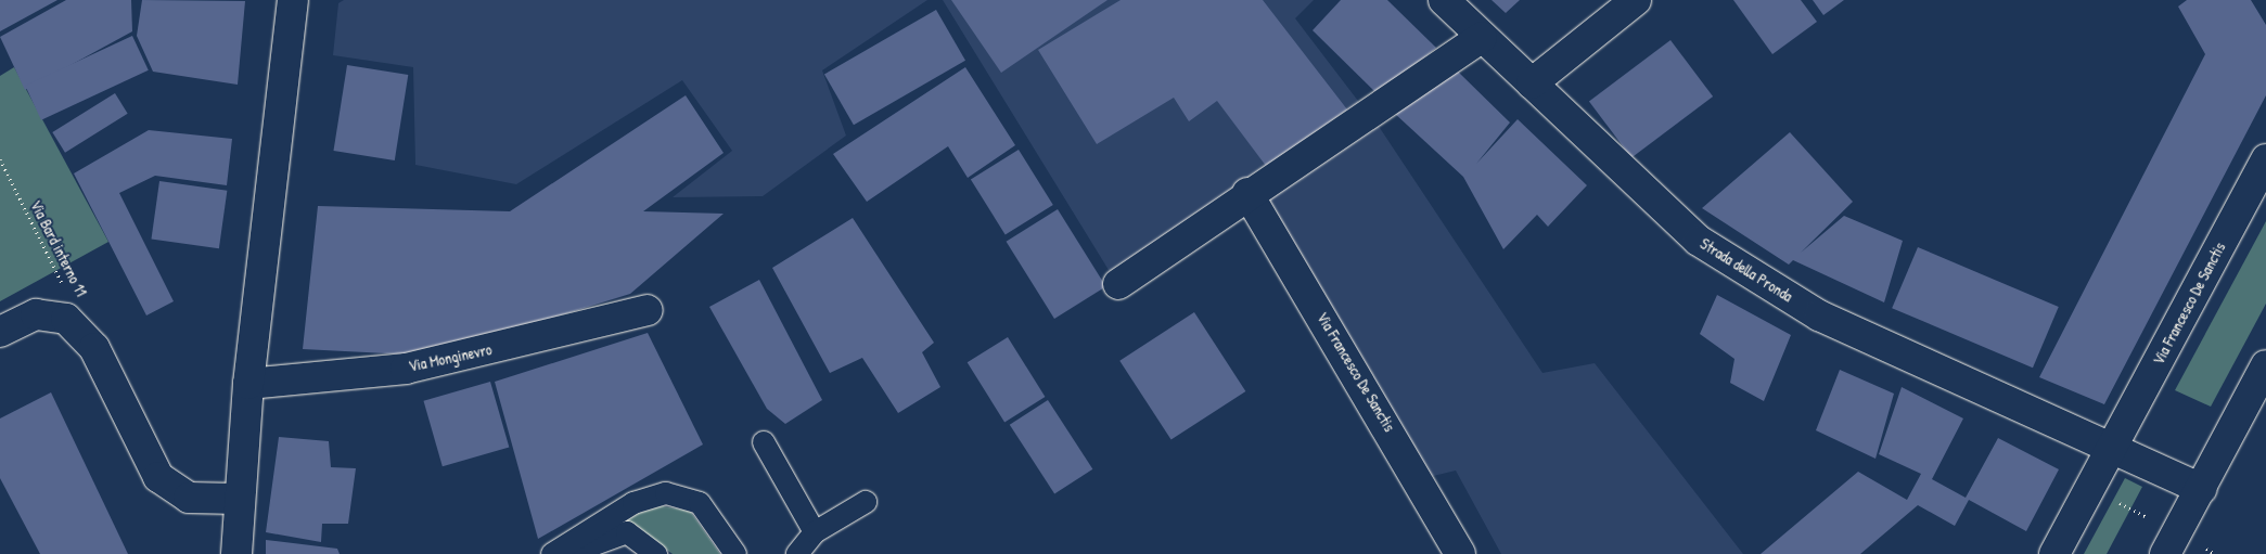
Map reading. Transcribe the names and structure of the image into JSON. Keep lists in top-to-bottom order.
{
  "streets": {
    "street": ["Strada della Pronda", "Via Francesco De Sanctis", "Via Monginevro"],
    "path": ["Via Bard interno 11"]
  },
  "crossings": [
    ["Strada della Pronda", "Via Francesco De Sanctis"]
  ]
}
